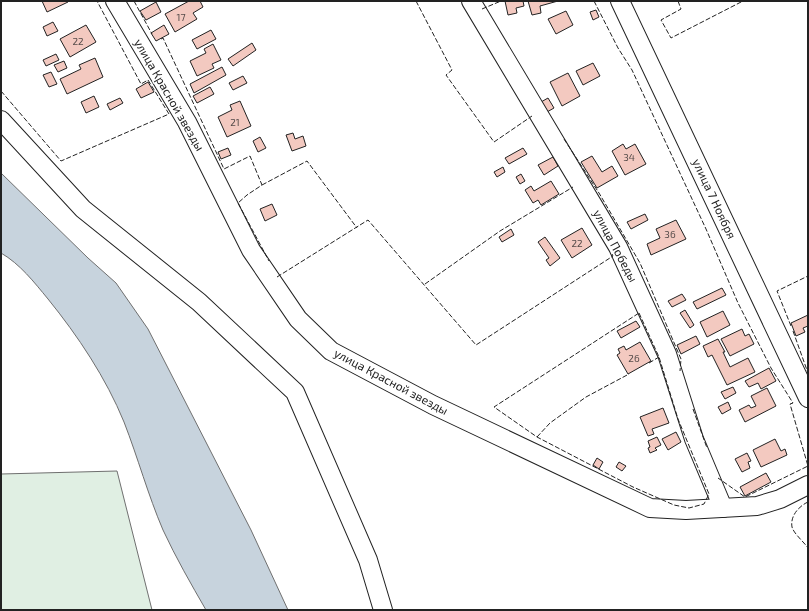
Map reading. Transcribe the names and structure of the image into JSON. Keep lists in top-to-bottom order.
{
  "streets": {
    "street": ["улица Красной звезды", "улица 7 Ноября", "улица Победы"]
  },
  "crossings": [
    ["улица Красной звезды", "улица Победы"]
  ],
  "house_numbers": [
    "17",
    "22",
    "21",
    "34",
    "36",
    "22",
    "26"
  ]
}
